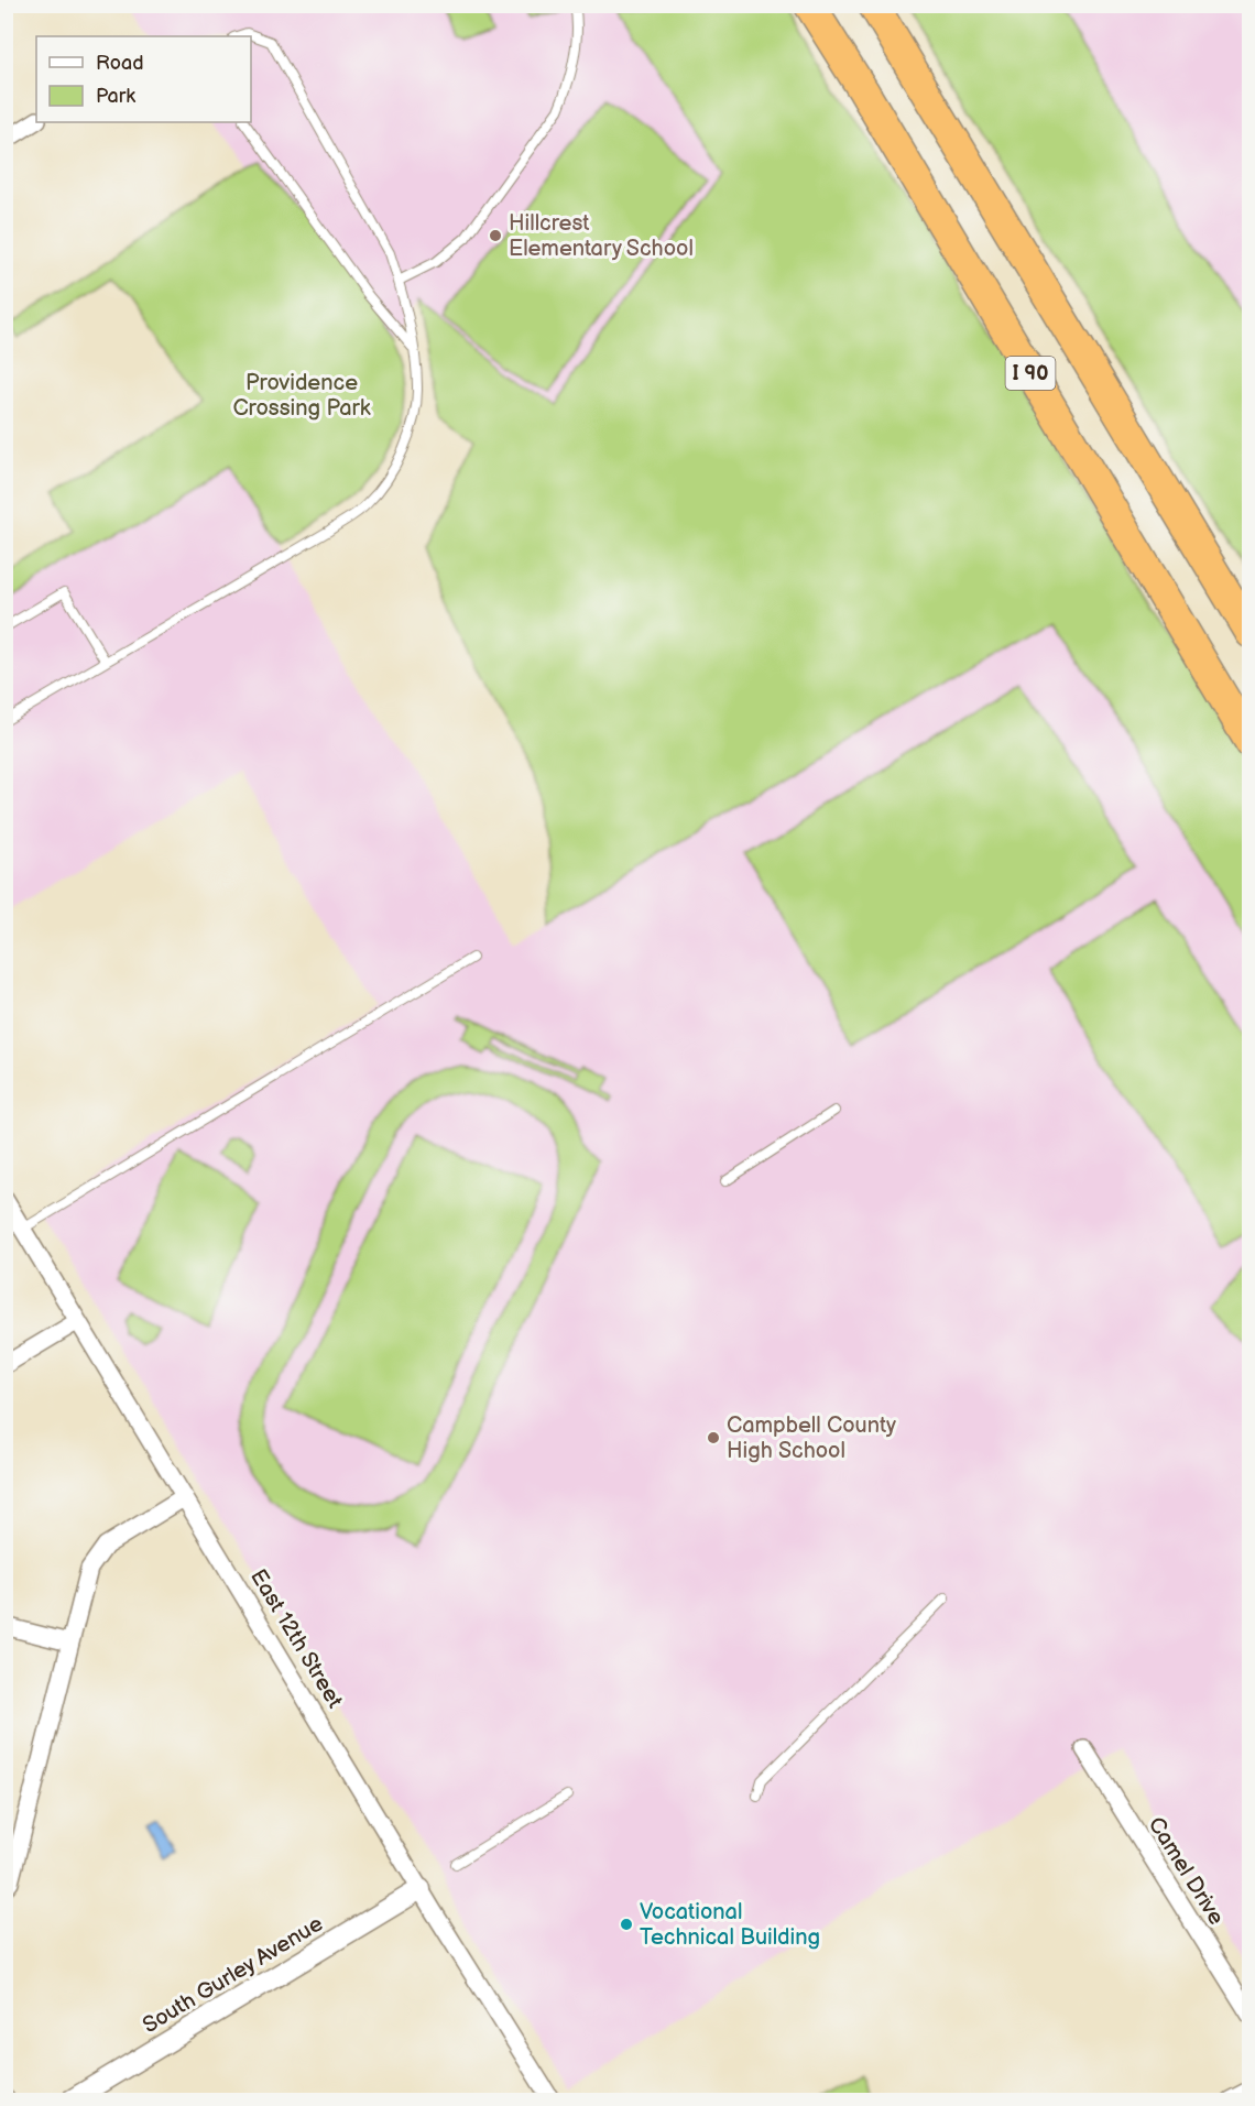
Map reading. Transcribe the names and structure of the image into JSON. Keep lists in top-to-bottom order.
{
  "streets": {
    "highway": ["I 90"],
    "street": ["East 12th Street", "Camel Drive", "South Gurley Avenue"]
  },
  "crossings": [
    ["East 12th Street", "South Gurley Avenue"]
  ],
  "parks": ["Providence Crossing Park"],
  "places": ["Hillcrest Elementary School", "Campbell County High School", "Vocational Technical Building"],
  "legend": ["Road", "Park"]
}
